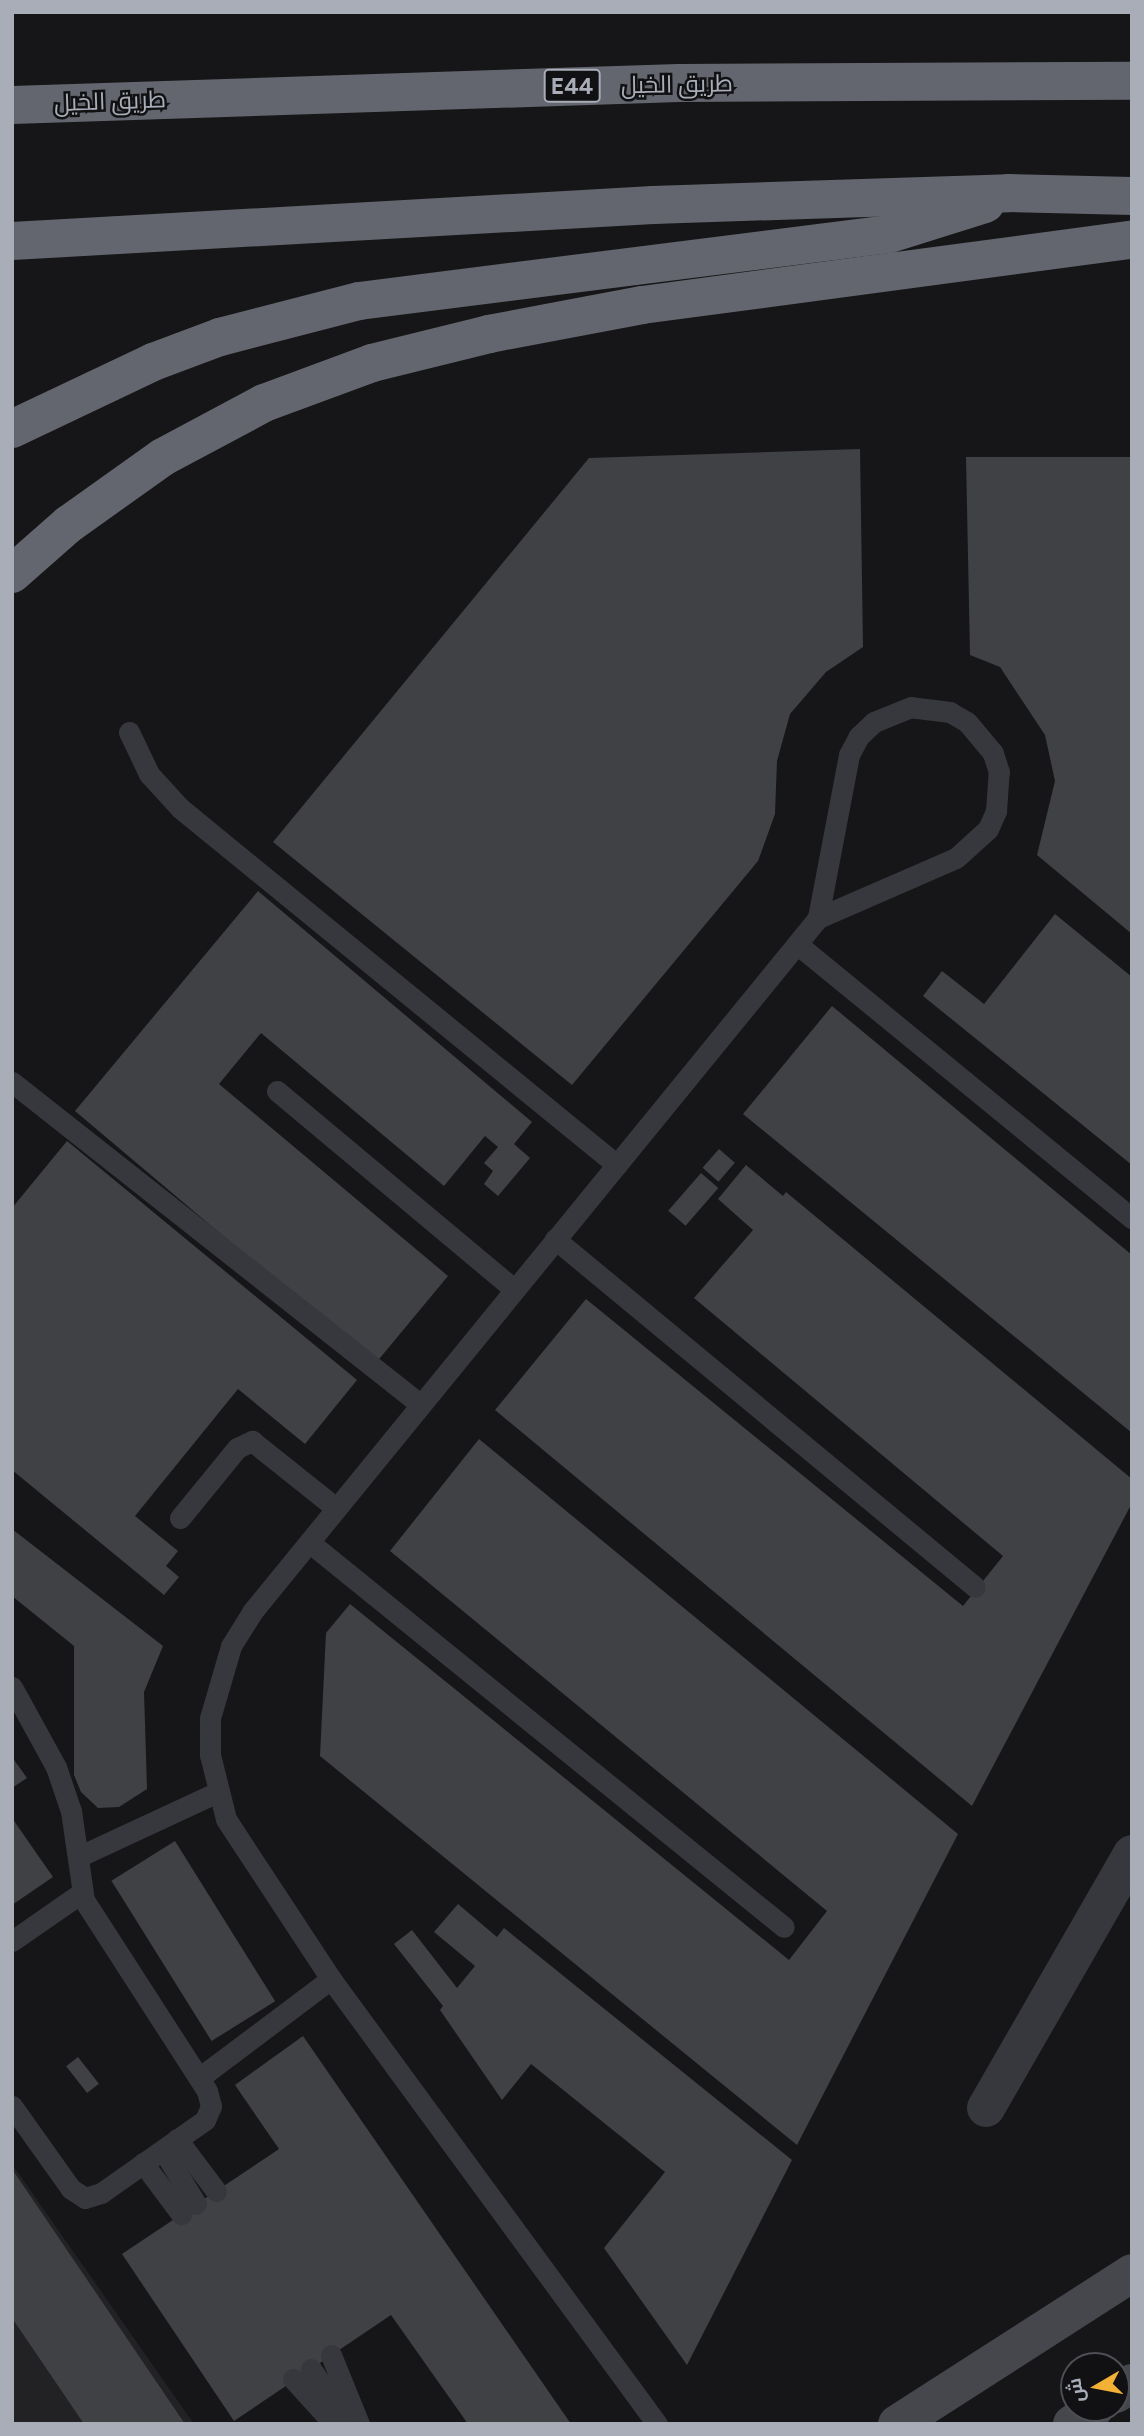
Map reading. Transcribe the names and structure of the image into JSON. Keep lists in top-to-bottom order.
{
  "streets": {
    "highway": ["طريق الخيل", "E44"]
  },
  "north": "left"
}
